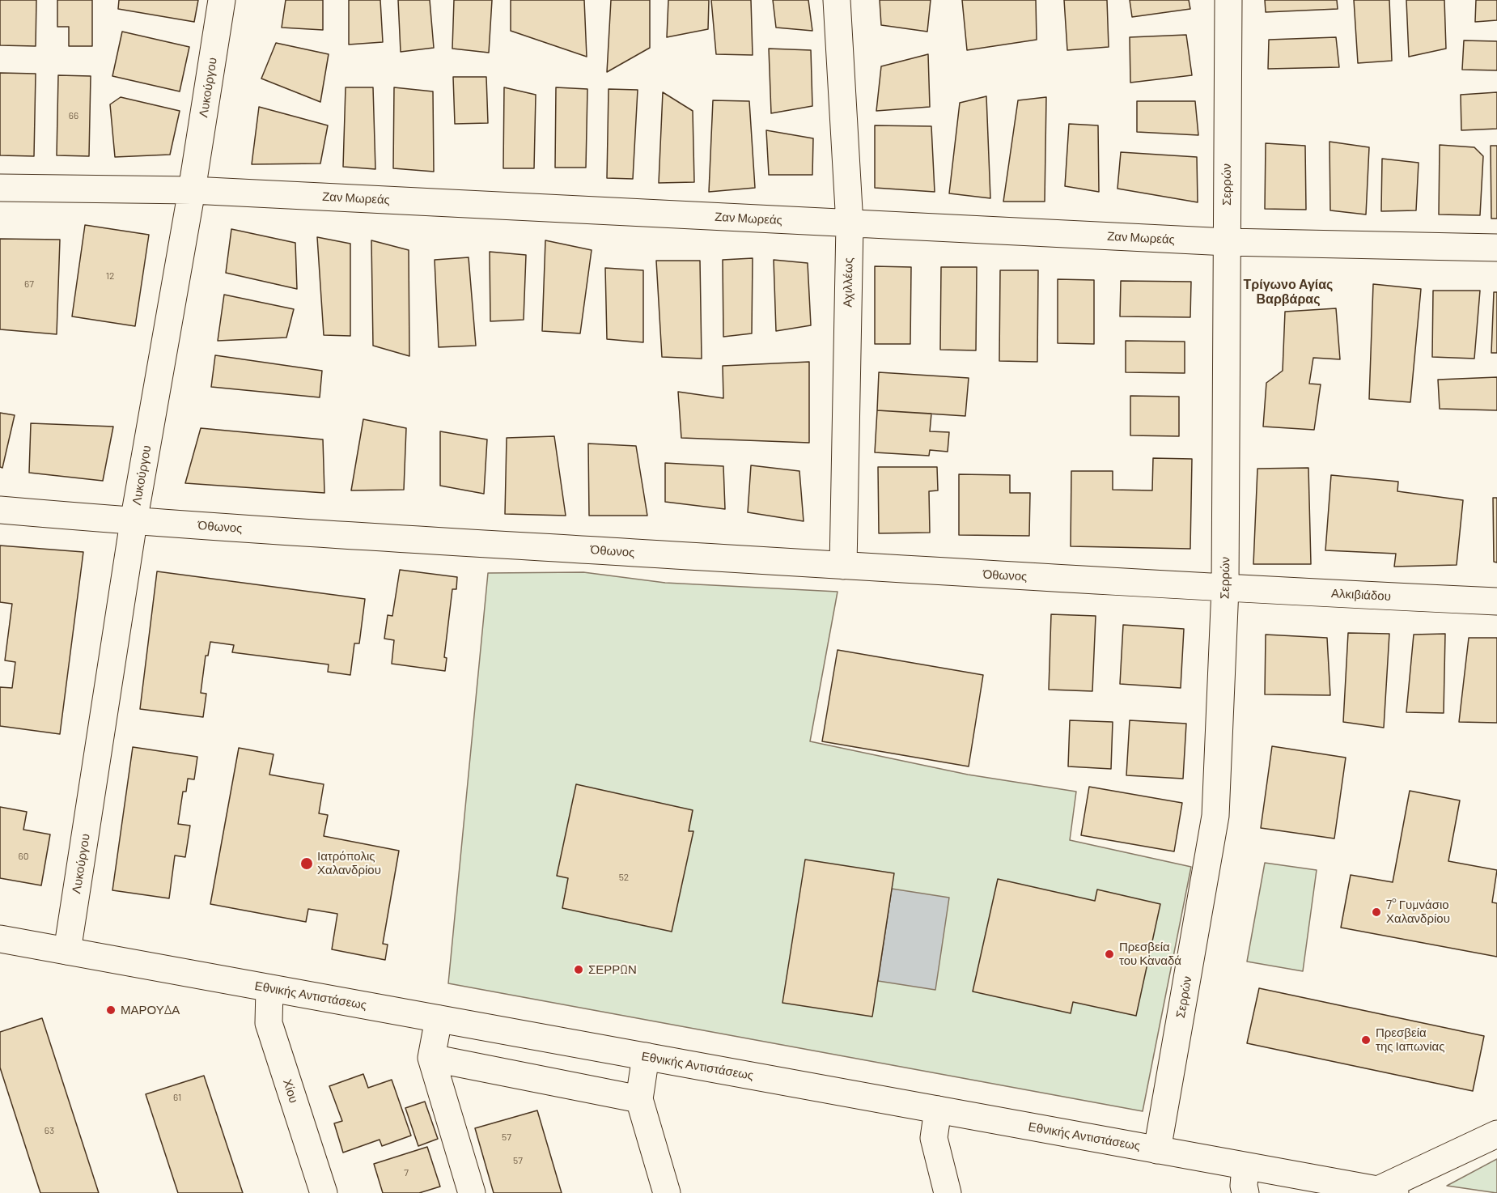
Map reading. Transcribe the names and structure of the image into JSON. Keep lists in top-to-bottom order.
{
  "streets": {
    "street": [
      "Λυκούργου",
      "Σερρών",
      "Ζαν Μωρεάς",
      "Αχιλλέως",
      "Όθωνος",
      "Αλκιβιάδου",
      "Εθνικής Αντιστάσεως",
      "Χίου"
    ]
  },
  "crossings": [
    ["Λυκούργου", "Ζαν Μωρεάς"],
    ["Λυκούργου", "Όθωνος"],
    ["Λυκούργου", "Εθνικής Αντιστάσεως"],
    ["Σερρών", "Ζαν Μωρεάς"],
    ["Σερρών", "Όθωνος"],
    ["Σερρών", "Αλκιβιάδου"],
    ["Σερρών", "Εθνικής Αντιστάσεως"],
    ["Ζαν Μωρεάς", "Αχιλλέως"],
    ["Αχιλλέως", "Όθωνος"],
    ["Όθωνος", "Αλκιβιάδου"],
    ["Εθνικής Αντιστάσεως", "Χίου"]
  ],
  "districts": ["Τρίγωνο Αγίας Βαρβάρας"],
  "places": [
    "Ιατρόπολις Χαλανδρίου",
    "7° Γυμνάσιο Χαλανδρίου",
    "Πρεσβεία του Καναδά",
    "ΣΕΡΡΩΝ",
    "ΜΑΡΟΥΔΑ",
    "Πρεσβεία της Ιαπωνίας"
  ],
  "house_numbers": [
    "66",
    "12",
    "67",
    "60",
    "52",
    "61",
    "63",
    "57",
    "57",
    "7"
  ]
}
